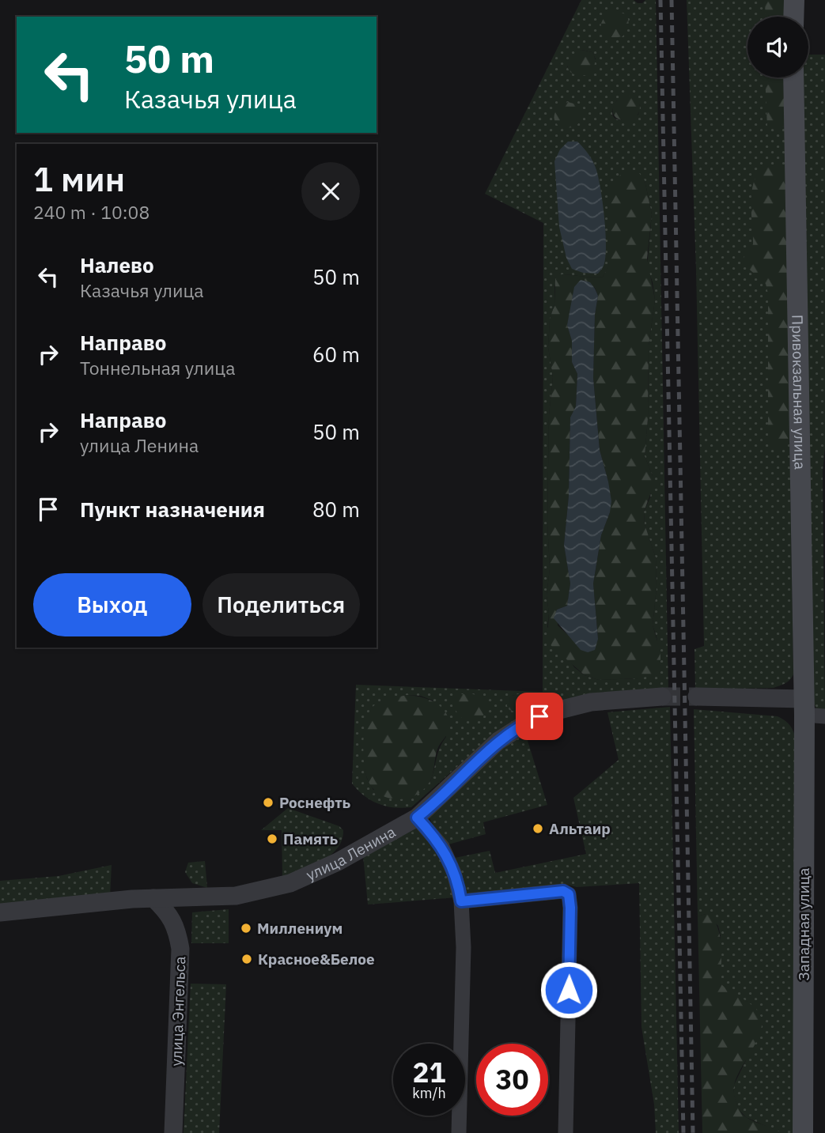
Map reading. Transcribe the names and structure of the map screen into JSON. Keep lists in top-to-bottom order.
{
  "streets": {
    "main road": ["Привокзальная улица", "Западная улица"],
    "street": ["улица Ленина", "улица Энгельса"]
  },
  "crossings": [
    ["Привокзальная улица", "Западная улица"],
    ["улица Ленина", "улица Энгельса"]
  ],
  "places": [
    "Роснефть",
    "Альтаир",
    "Память",
    "Миллениум",
    "Красное&Белое"
  ],
  "page": {
    "turn": ["50 m", "Казачья улица"],
    "heading": ["1 мин", "240 m · 10:08"],
    "list": [
      {
        "name": "Налево",
        "note": "Казачья улица",
        "value": "50 m"
      },
      {
        "name": "Направо",
        "note": "Тоннельная улица",
        "value": "60 m"
      },
      {
        "name": "Направо",
        "note": "улица Ленина",
        "value": "50 m"
      },
      {
        "name": "Пункт назначения",
        "value": "80 m"
      }
    ],
    "buttons": ["Выход", "Поделиться"],
    "speed": "21 km/h",
    "limit": "30"
  }
}
